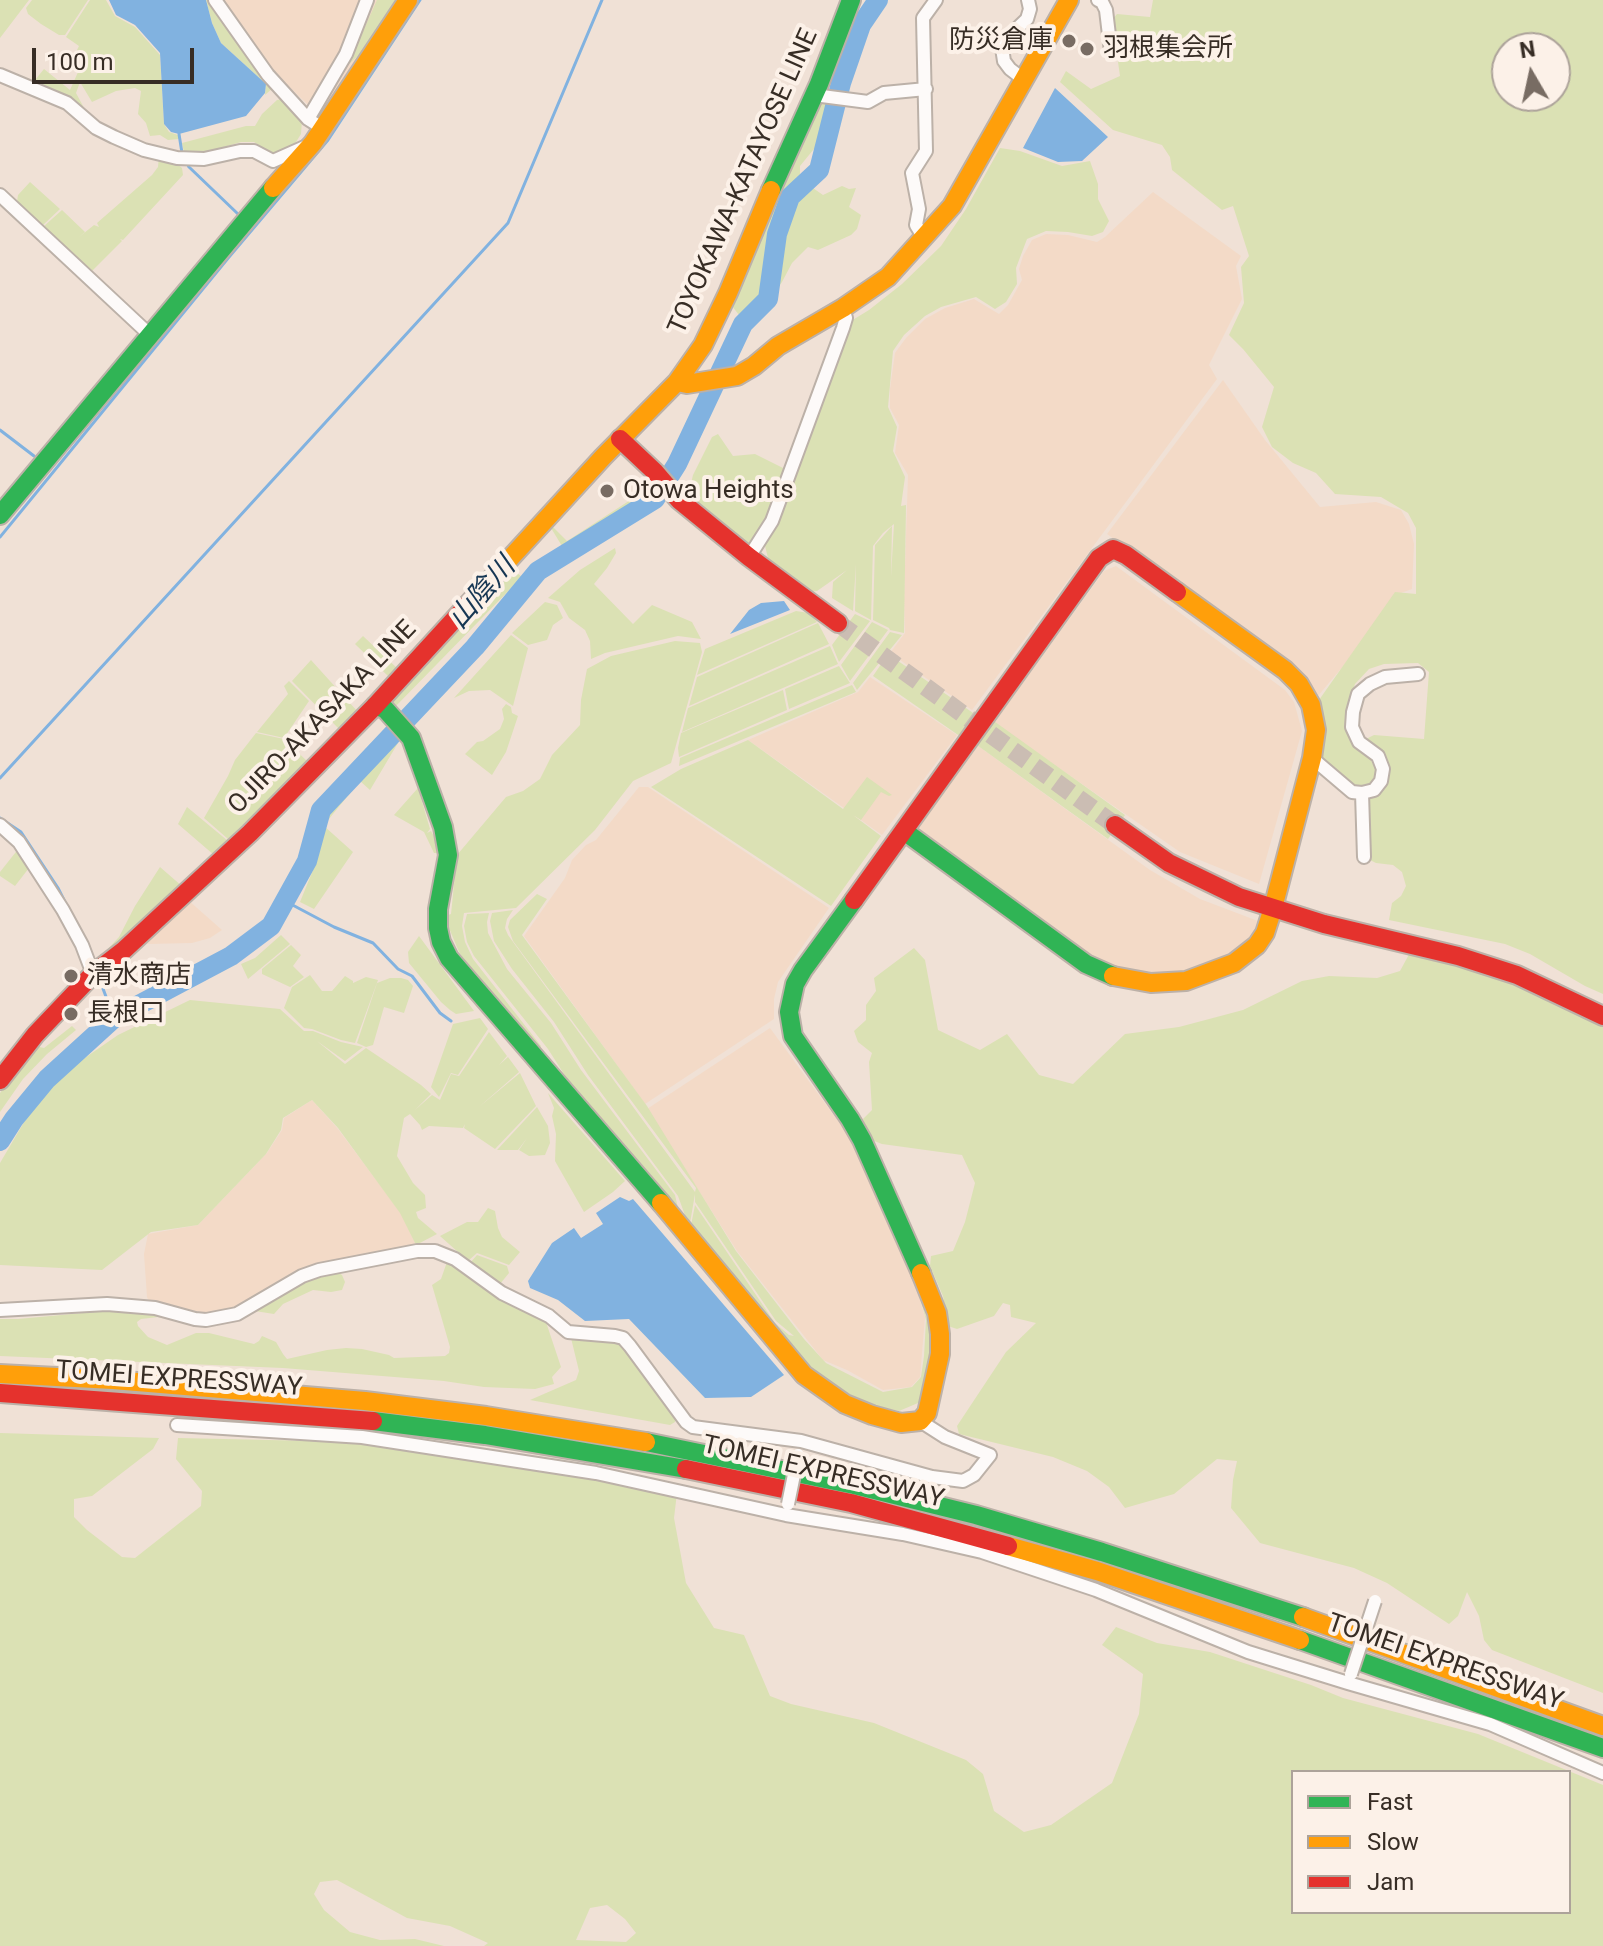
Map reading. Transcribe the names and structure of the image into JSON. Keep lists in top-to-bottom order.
{
  "streets": {
    "main road": ["TOYOKAWA-KATAYOSE LINE", "OJIRO-AKASAKA LINE", "TOMEI EXPRESSWAY"]
  },
  "crossings": [
    ["TOYOKAWA-KATAYOSE LINE", "OJIRO-AKASAKA LINE"]
  ],
  "water": ["山陰川"],
  "places": [
    "防災倉庫",
    "羽根集会所",
    "Otowa Heights",
    "清水商店",
    "長根口"
  ],
  "legend": ["Fast", "Slow", "Jam"],
  "scale_bar": "100 m",
  "north": "top"
}
